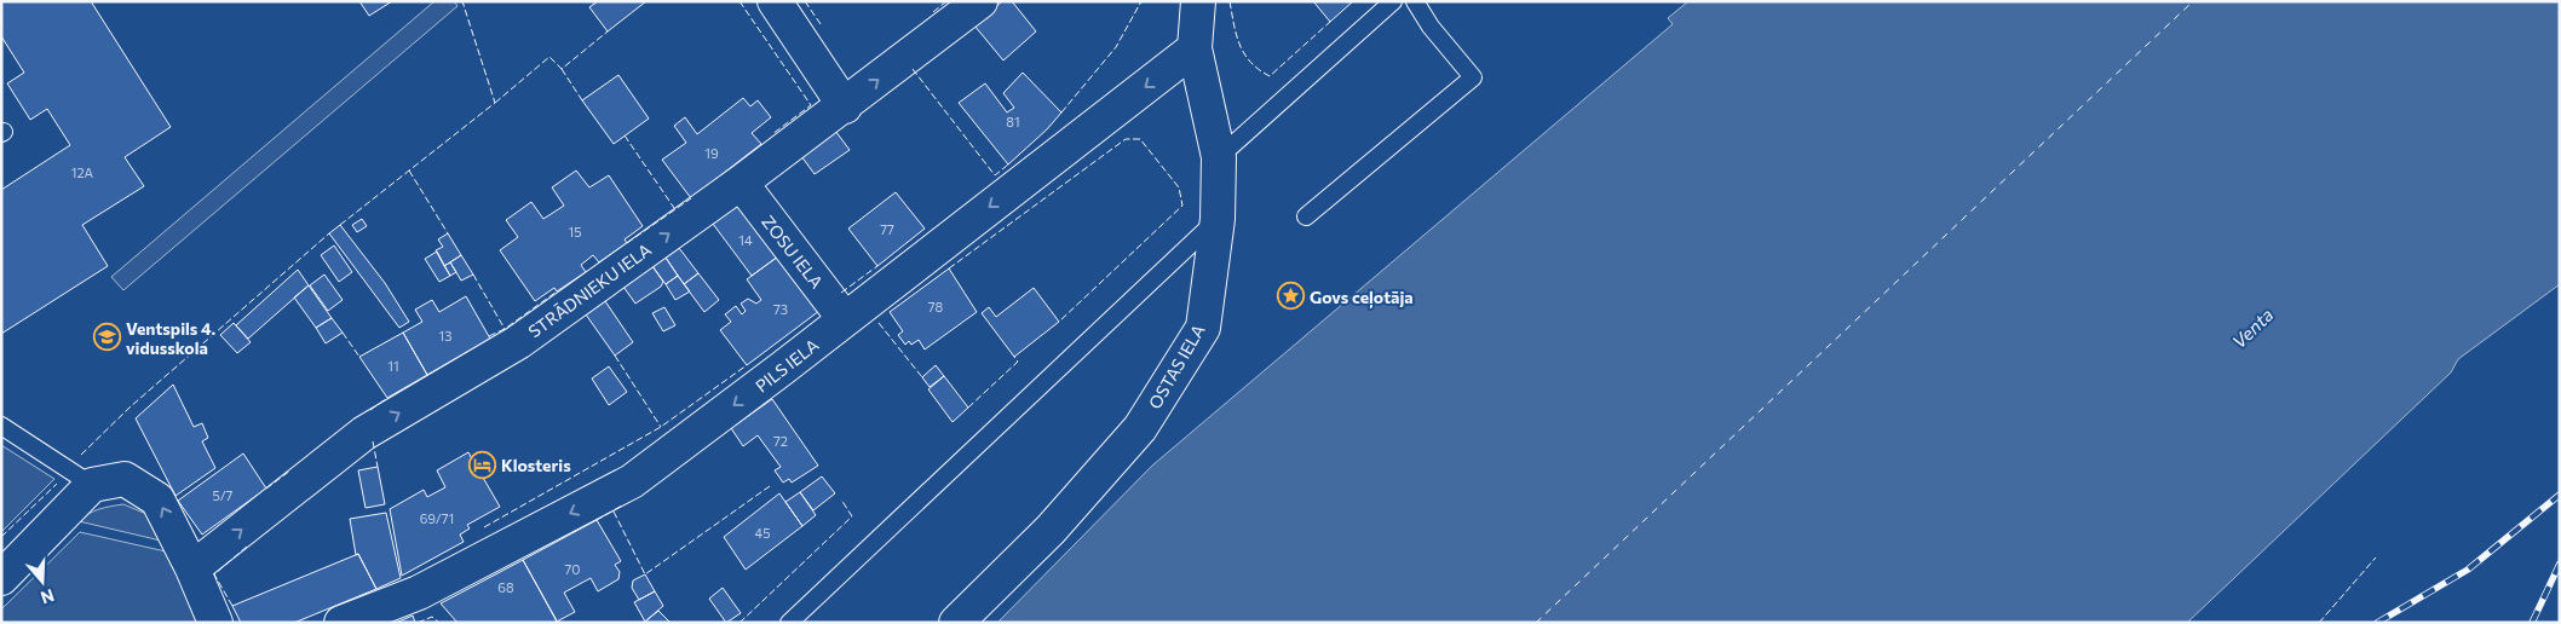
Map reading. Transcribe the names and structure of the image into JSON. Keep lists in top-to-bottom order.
{
  "streets": {
    "street": [
      "ZOSU IELA",
      "STRĀDNIEKU IELA",
      "PILS IELA",
      "OSTAS IELA"
    ]
  },
  "crossings": [
    ["ZOSU IELA", "STRĀDNIEKU IELA"],
    ["ZOSU IELA", "PILS IELA"],
    ["PILS IELA", "OSTAS IELA"]
  ],
  "one_way": ["STRĀDNIEKU IELA", "PILS IELA"],
  "water": ["Venta"],
  "places": {
    "place": ["Govs ceļotāja"],
    "school or university": ["Ventspils 4. vidusskola"],
    "hotel": ["Klosteris"]
  },
  "house_numbers": [
    "81",
    "19",
    "12A",
    "77",
    "15",
    "14",
    "78",
    "73",
    "13",
    "11",
    "72",
    "5/7",
    "69/71",
    "45",
    "70",
    "68"
  ],
  "north": "bottom"
}
